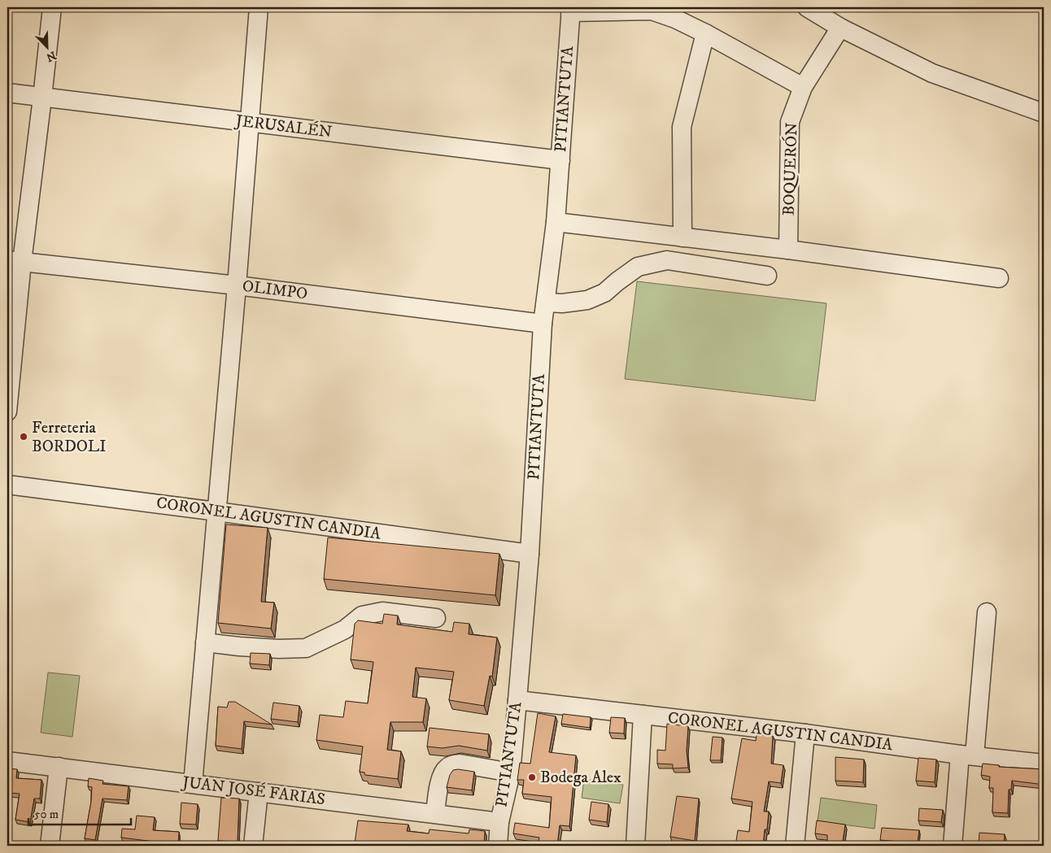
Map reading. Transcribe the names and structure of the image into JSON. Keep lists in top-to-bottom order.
{
  "streets": {
    "street": [
      "PITIANTUTA",
      "JERUSALÉN",
      "BOQUERÓN",
      "OLIMPO",
      "CORONEL AGUSTIN CANDIA",
      "JUAN JOSÉ FARIAS"
    ]
  },
  "crossings": [
    ["PITIANTUTA", "JERUSALÉN"],
    ["PITIANTUTA", "OLIMPO"],
    ["PITIANTUTA", "CORONEL AGUSTIN CANDIA"],
    ["PITIANTUTA", "JUAN JOSÉ FARIAS"]
  ],
  "places": ["Ferreteria BORDOLI", "Bodega Alex"],
  "scale_bar": "50 m",
  "north": "bottom right"
}
